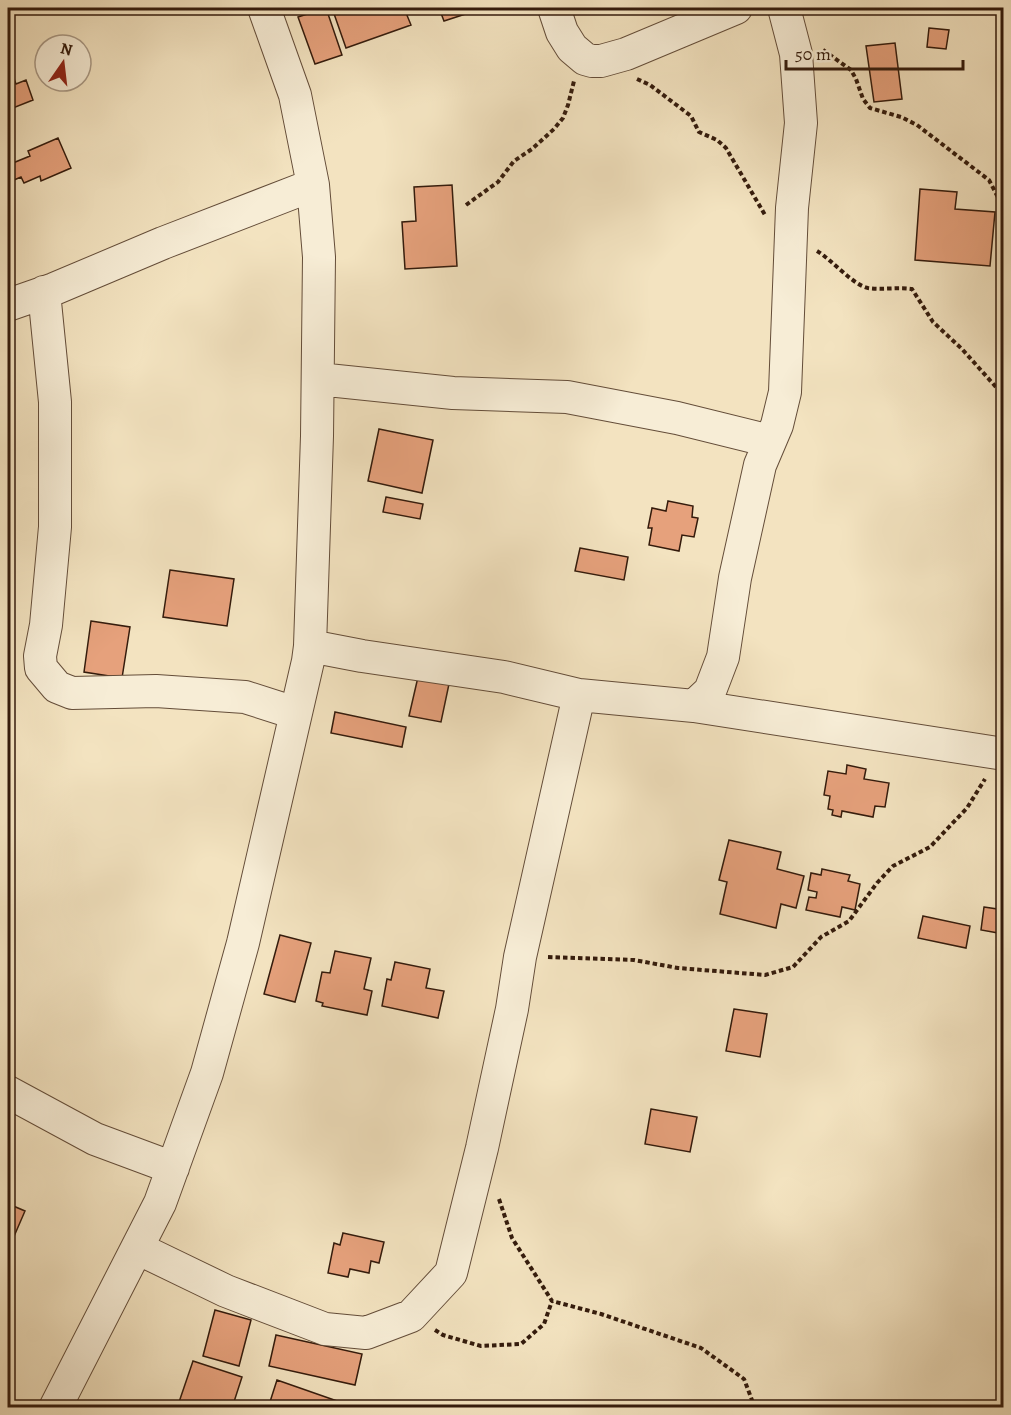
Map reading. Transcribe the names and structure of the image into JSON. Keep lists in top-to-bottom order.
{
  "scale_bar": "50 m",
  "north": "top"
}
